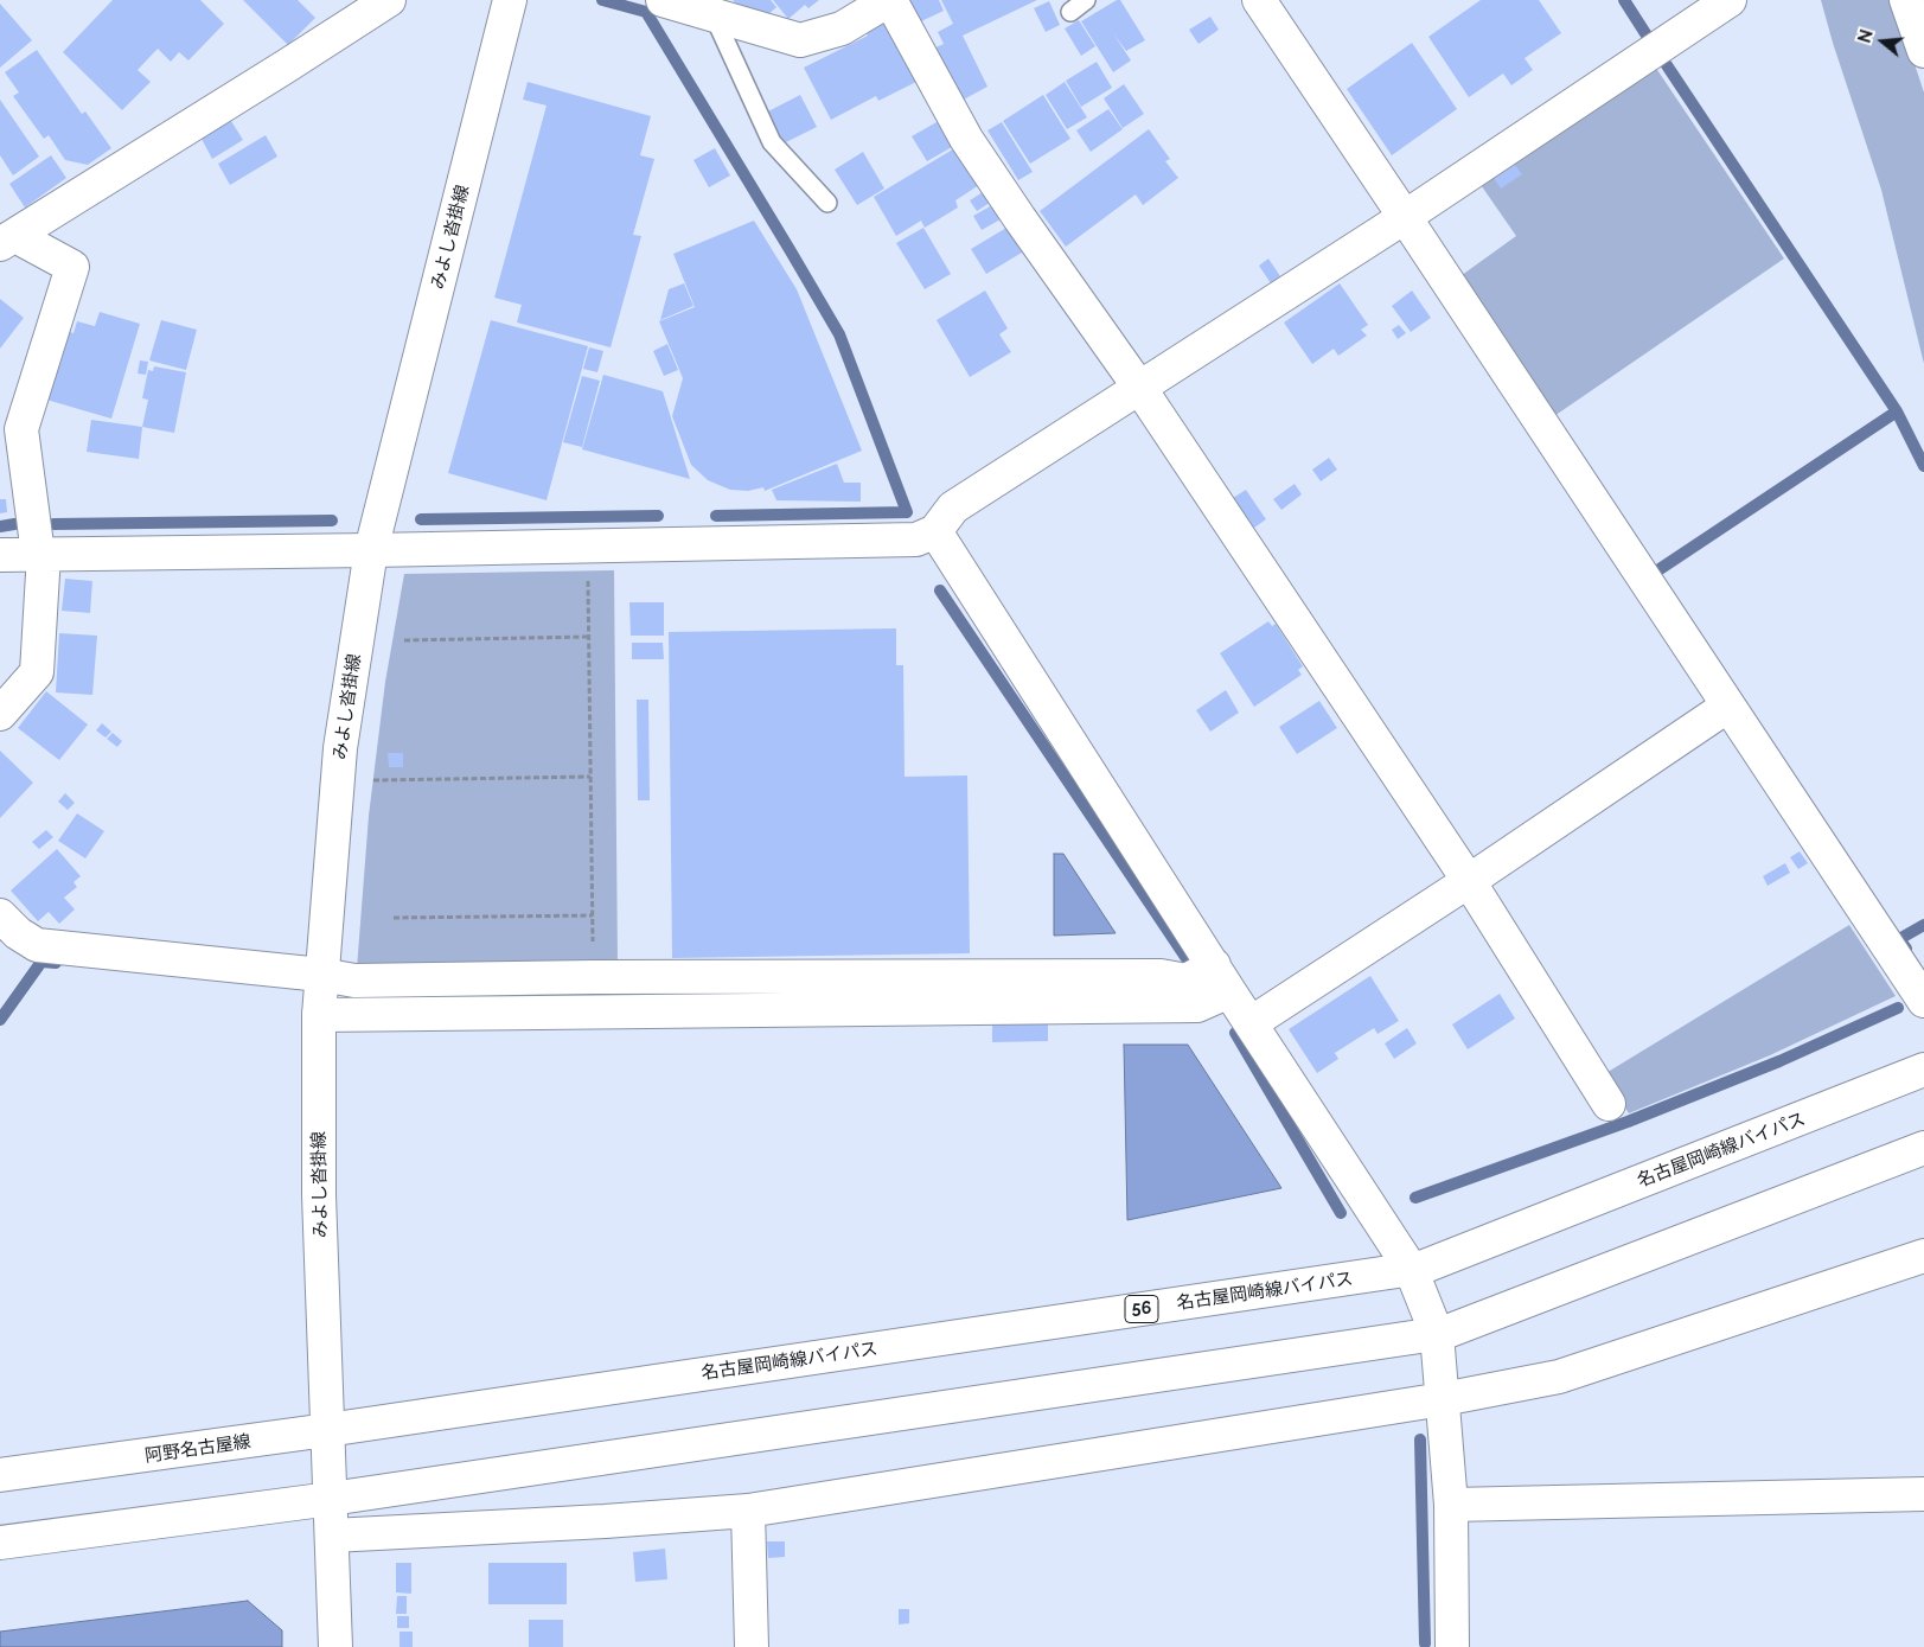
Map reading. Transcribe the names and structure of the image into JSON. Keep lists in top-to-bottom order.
{
  "streets": {
    "street": [
      "みよし沓掛線",
      "名古屋岡崎線バイパス",
      "56",
      "阿野名古屋線"
    ]
  },
  "crossings": [
    ["みよし沓掛線", "名古屋岡崎線バイパス"],
    ["みよし沓掛線", "阿野名古屋線"],
    ["名古屋岡崎線バイパス", "阿野名古屋線"]
  ],
  "north": "left"
}
